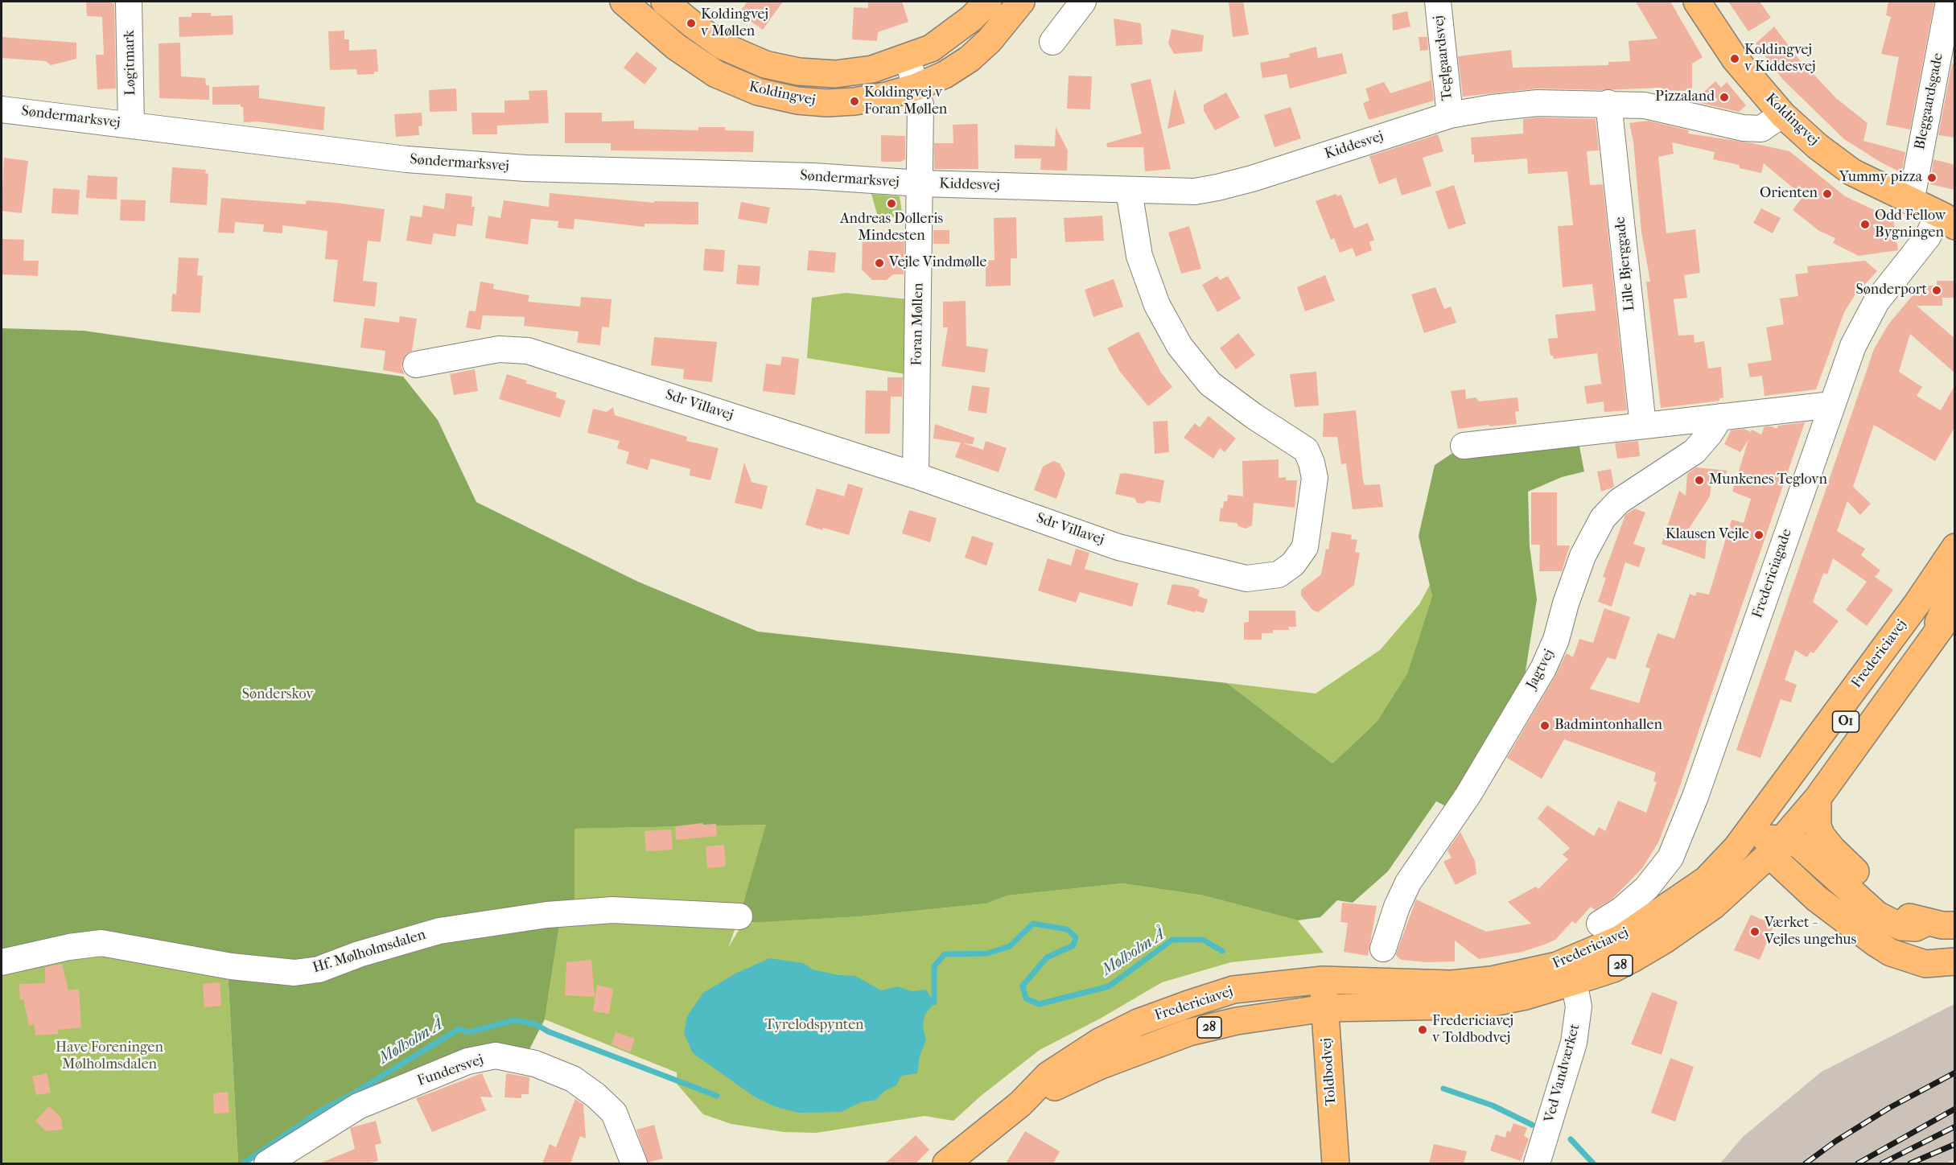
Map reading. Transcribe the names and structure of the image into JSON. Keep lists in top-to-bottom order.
{
  "streets": {
    "main road": [
      "Koldingvej",
      "Fredericiavej",
      "O1",
      "28",
      "Toldbodvej"
    ],
    "street": [
      "Teglgaardsvej",
      "Løgitmark",
      "Bleggaardsgade",
      "Søndermarksvej",
      "Kiddesvej",
      "Lille Bjerggade",
      "Foran Møllen",
      "Sdr Villavej",
      "Fredericiagade",
      "Jagtvej",
      "Hf. Mølholmsdalen",
      "Fundersvej",
      "Ved Vandværket"
    ]
  },
  "crossings": [
    ["Teglgaardsvej", "Kiddesvej"],
    ["Løgitmark", "Søndermarksvej"],
    ["Koldingvej", "Bleggaardsgade"],
    ["Koldingvej", "Kiddesvej"],
    ["Koldingvej", "Foran Møllen"],
    ["Koldingvej", "Fredericiagade"],
    ["Søndermarksvej", "Kiddesvej"],
    ["Søndermarksvej", "Foran Møllen"],
    ["Kiddesvej", "Lille Bjerggade"],
    ["Kiddesvej", "Foran Møllen"],
    ["Kiddesvej", "Sdr Villavej"],
    ["Foran Møllen", "Sdr Villavej"],
    ["Fredericiavej", "O1"],
    ["Fredericiavej", "Toldbodvej"],
    ["Fredericiavej", "Ved Vandværket"]
  ],
  "water": ["Mølholm Å"],
  "parks": ["Sønderskov", "Tyrelodspynten", "Have Foreningen Mølholmsdalen"],
  "places": [
    "Koldingvej v Møllen",
    "Koldingvej v Kiddesvej",
    "Pizzaland",
    "Koldingvej v Foran Møllen",
    "Yummy pizza",
    "Orienten",
    "Andreas Dolleris Mindesten",
    "Odd Fellow Bygningen",
    "Vejle Vindmølle",
    "Sønderport",
    "Munkenes Teglovn",
    "Klausen Vejle",
    "Badmintonhallen",
    "Værket - Vejles ungehus",
    "Fredericiavej v Toldbodvej"
  ]
}
